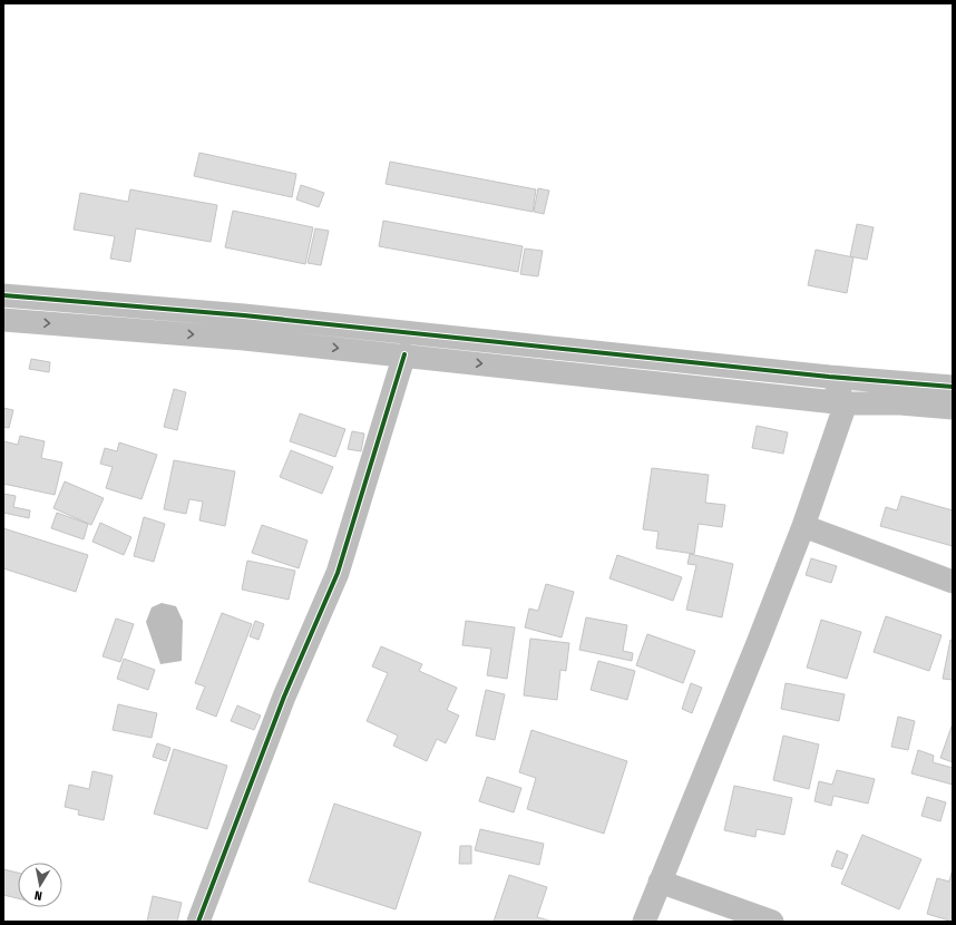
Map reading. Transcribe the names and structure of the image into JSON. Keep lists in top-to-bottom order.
{
  "north": "bottom"
}
